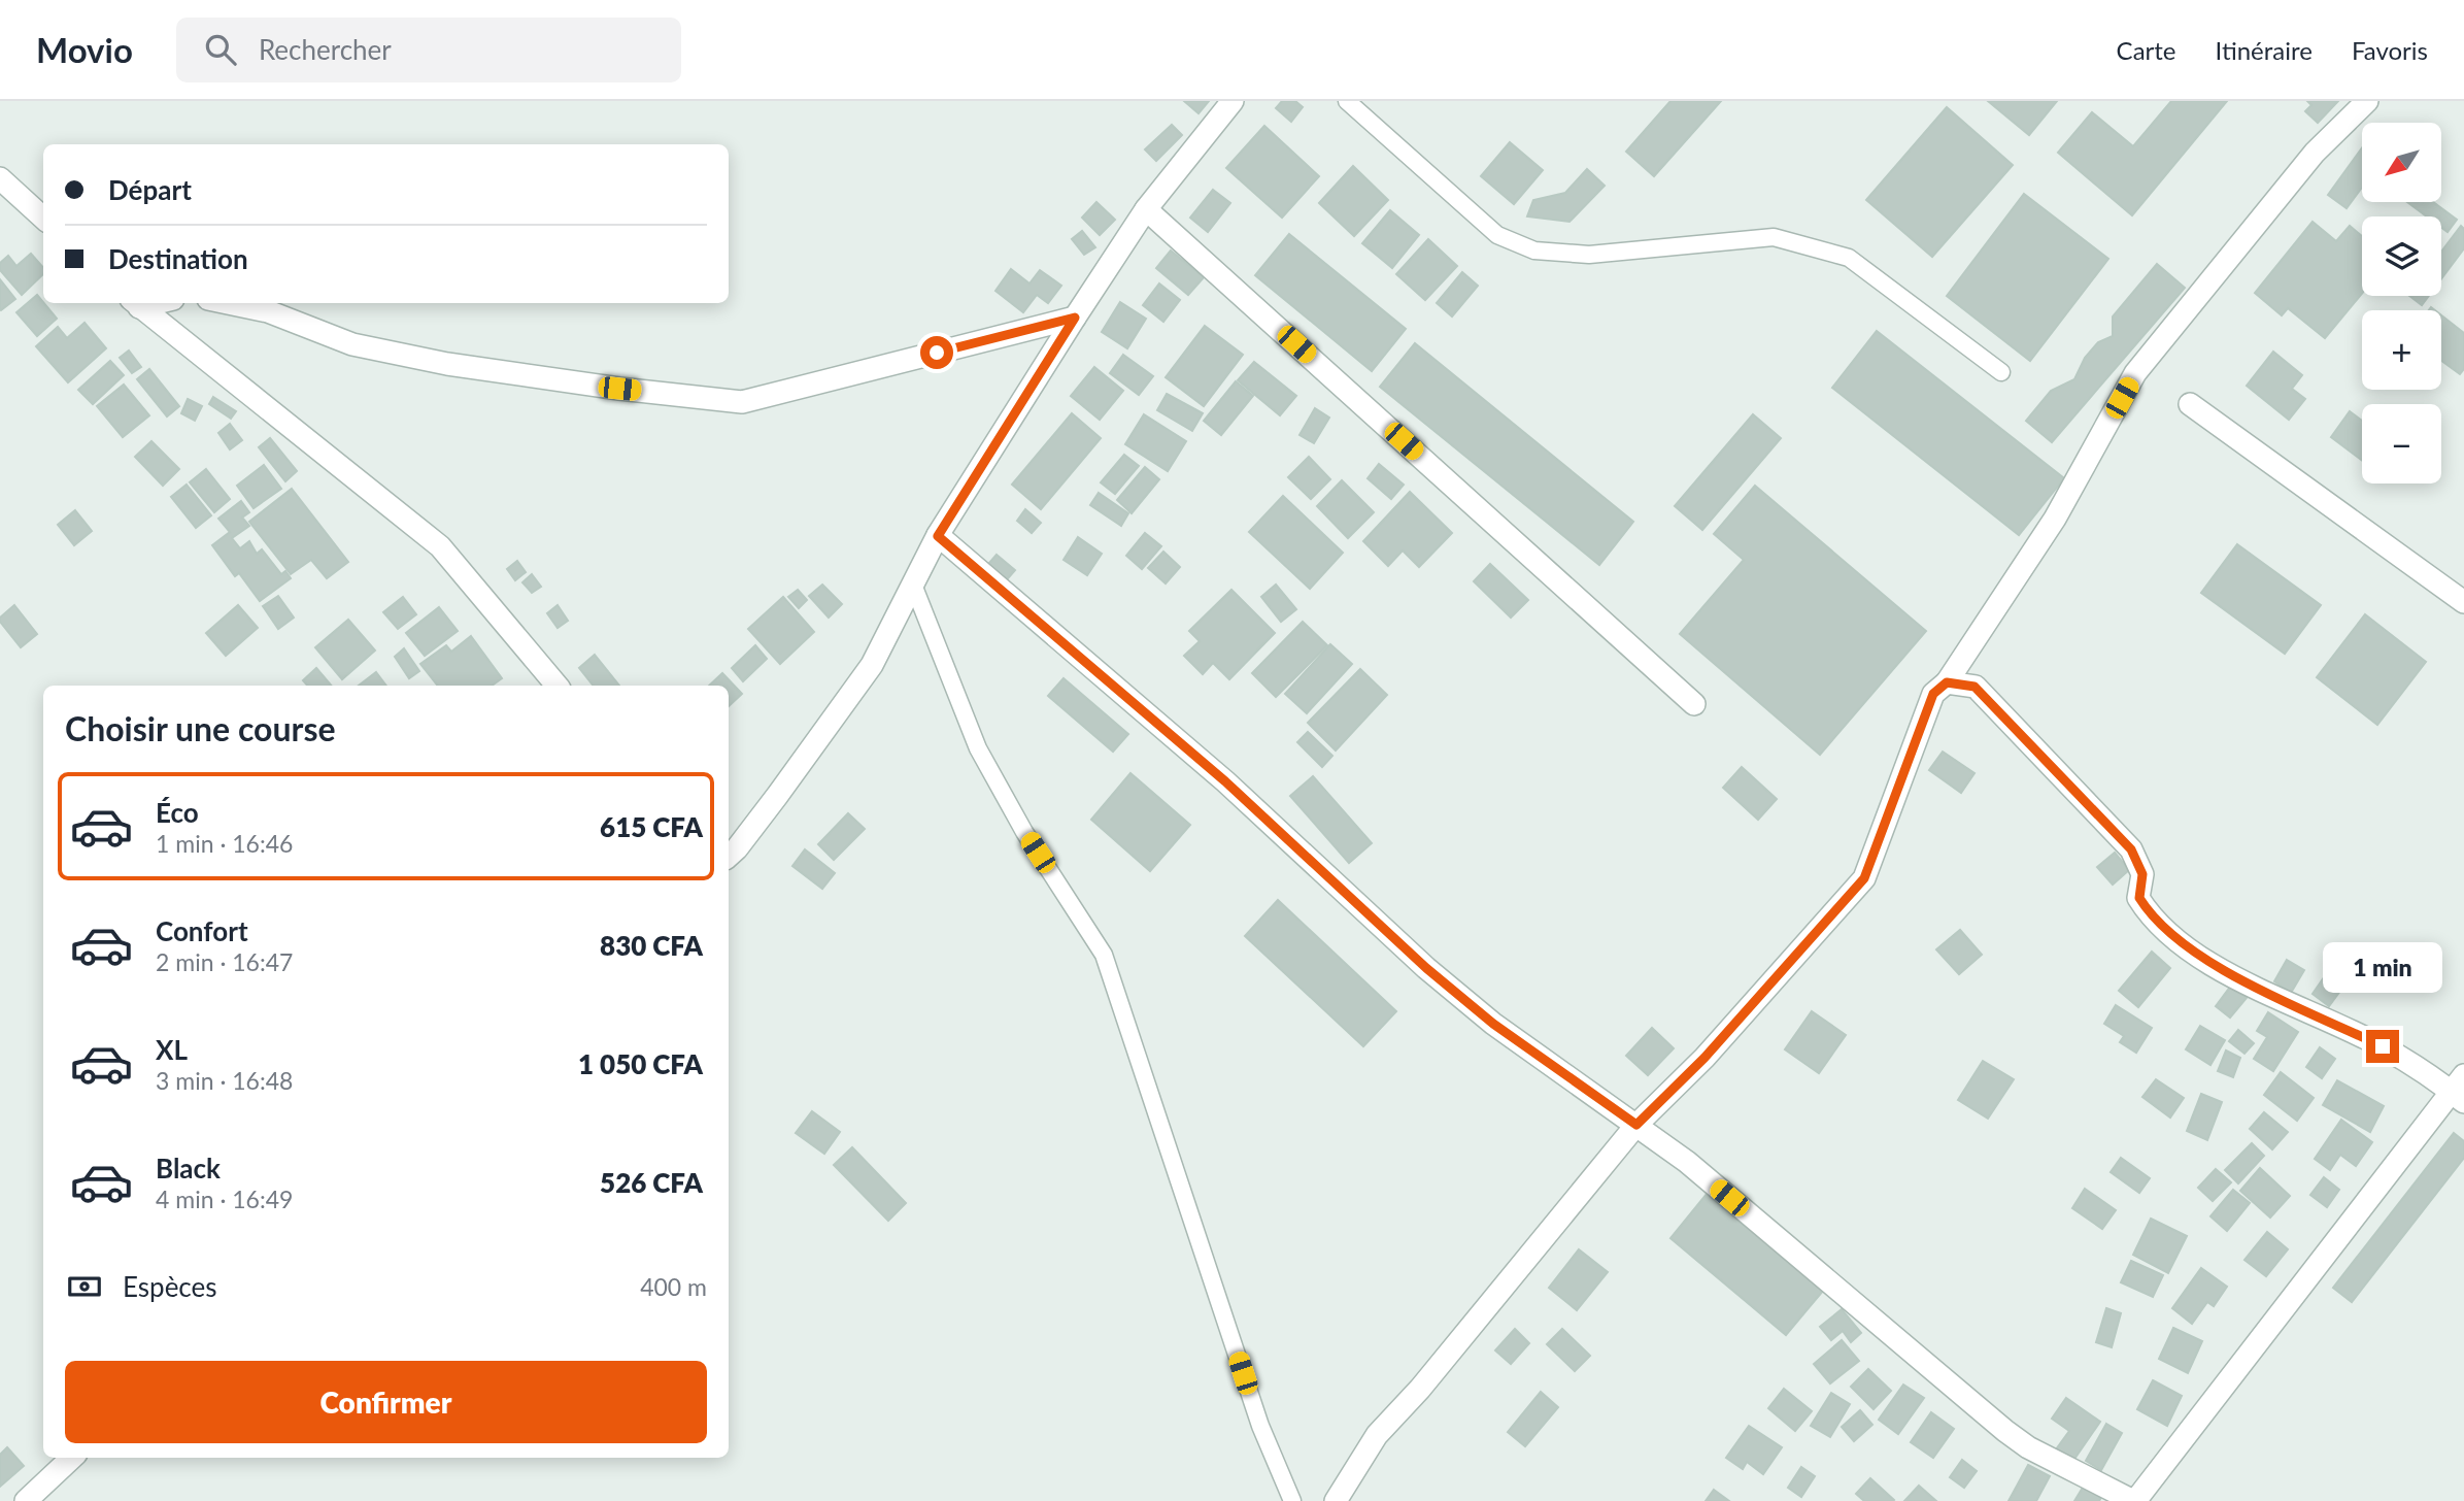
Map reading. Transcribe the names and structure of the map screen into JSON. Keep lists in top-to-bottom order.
{
  "north": "bottom left",
  "page": {
    "header": "Movio",
    "search": "Rechercher",
    "nav": ["Carte", "Itinéraire", "Favoris"],
    "map_buttons": ["+", "−"],
    "banner": ["Départ", "Destination"],
    "heading": "Choisir une course",
    "list": [
      {
        "name": "Éco",
        "note": "1 min · 16:46",
        "value": "615 CFA"
      },
      {
        "name": "Confort",
        "note": "2 min · 16:47",
        "value": "830 CFA"
      },
      {
        "name": "XL",
        "note": "3 min · 16:48",
        "value": "1 050 CFA"
      },
      {
        "name": "Black",
        "note": "4 min · 16:49",
        "value": "526 CFA"
      }
    ],
    "bubble": "1 min",
    "pay": ["Espèces", "400 m"],
    "buttons": "Confirmer"
  }
}
